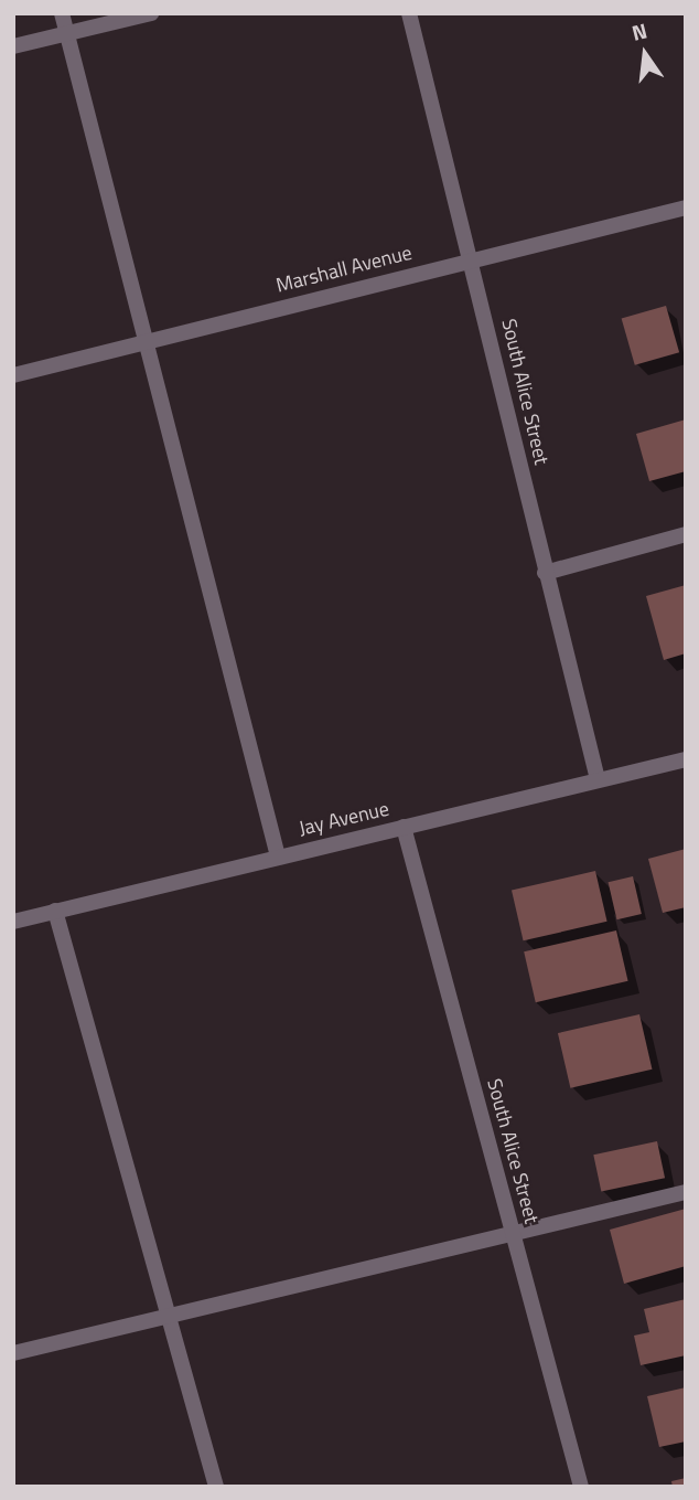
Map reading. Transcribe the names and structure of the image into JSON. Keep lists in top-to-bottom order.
{
  "streets": {
    "street": ["Marshall Avenue", "South Alice Street", "Jay Avenue"]
  },
  "crossings": [
    ["Marshall Avenue", "South Alice Street"],
    ["South Alice Street", "Jay Avenue"]
  ],
  "north": "top"
}
